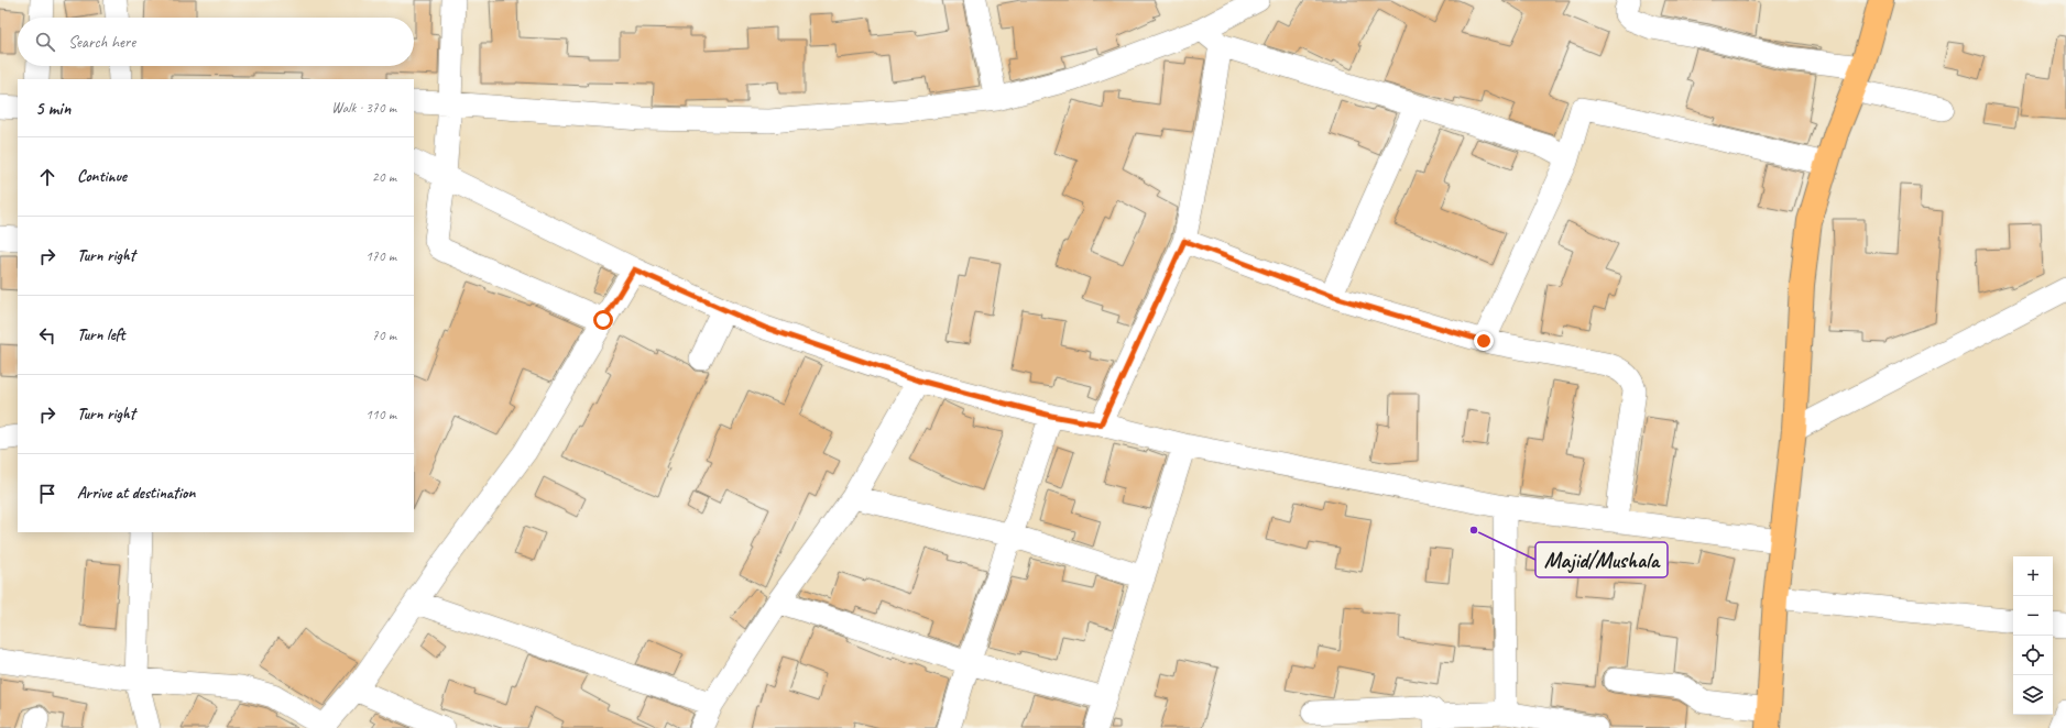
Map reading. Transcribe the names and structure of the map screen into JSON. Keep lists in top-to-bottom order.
{
  "places": ["Majid/Mushala"],
  "page": {
    "search": "Search here",
    "heading": ["5 min", "Walk · 370 m"],
    "list": [
      ["Continue", "20 m"],
      ["Turn right", "170 m"],
      ["Turn left", "70 m"],
      ["Turn right", "110 m"],
      "Arrive at destination"
    ],
    "map_buttons": ["+", "−"]
  }
}
